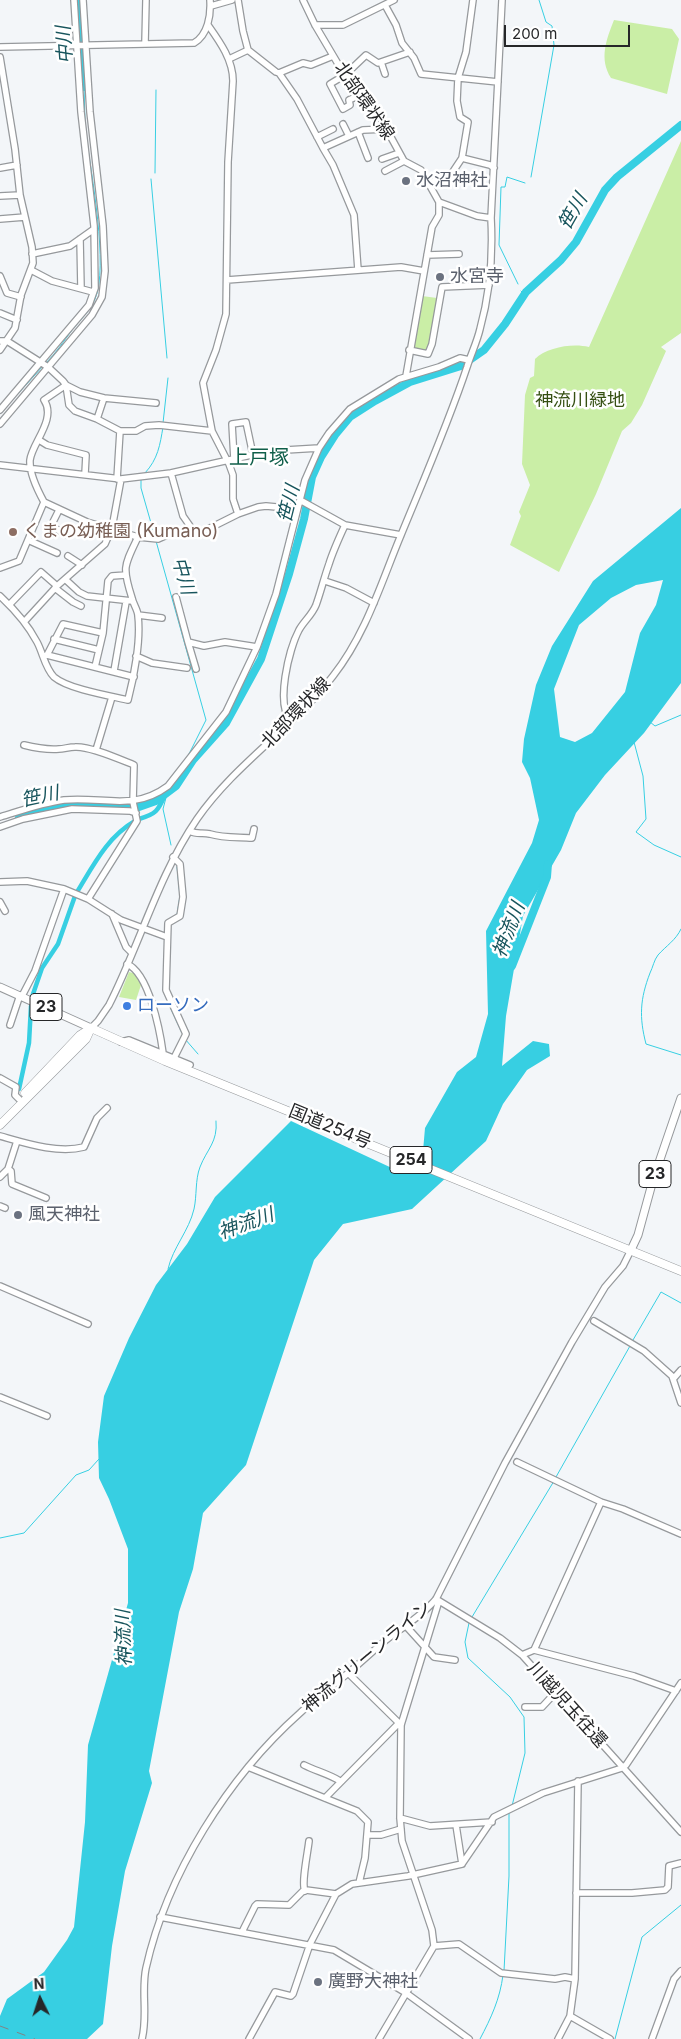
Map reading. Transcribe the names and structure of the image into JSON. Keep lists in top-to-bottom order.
{
  "streets": {
    "highway": ["国道254号", "254"],
    "main road": ["23"],
    "street": ["北部環状線", "神流グリーンライン", "川越児玉往還"]
  },
  "crossings": [
    ["北部環状線", "23"],
    ["北部環状線", "国道254号"],
    ["23", "国道254号"],
    ["23", "神流グリーンライン"],
    ["国道254号", "神流グリーンライン"],
    ["神流グリーンライン", "川越児玉往還"]
  ],
  "districts": ["上戸塚"],
  "water": ["中川", "笹川", "神流川"],
  "parks": ["神流川緑地"],
  "places": [
    "水沼神社",
    "水宮寺",
    "くまの幼稚園 (Kumano)",
    "ローソン",
    "風天神社",
    "廣野大神社"
  ],
  "scale_bar": "200 m",
  "north": "top"
}
